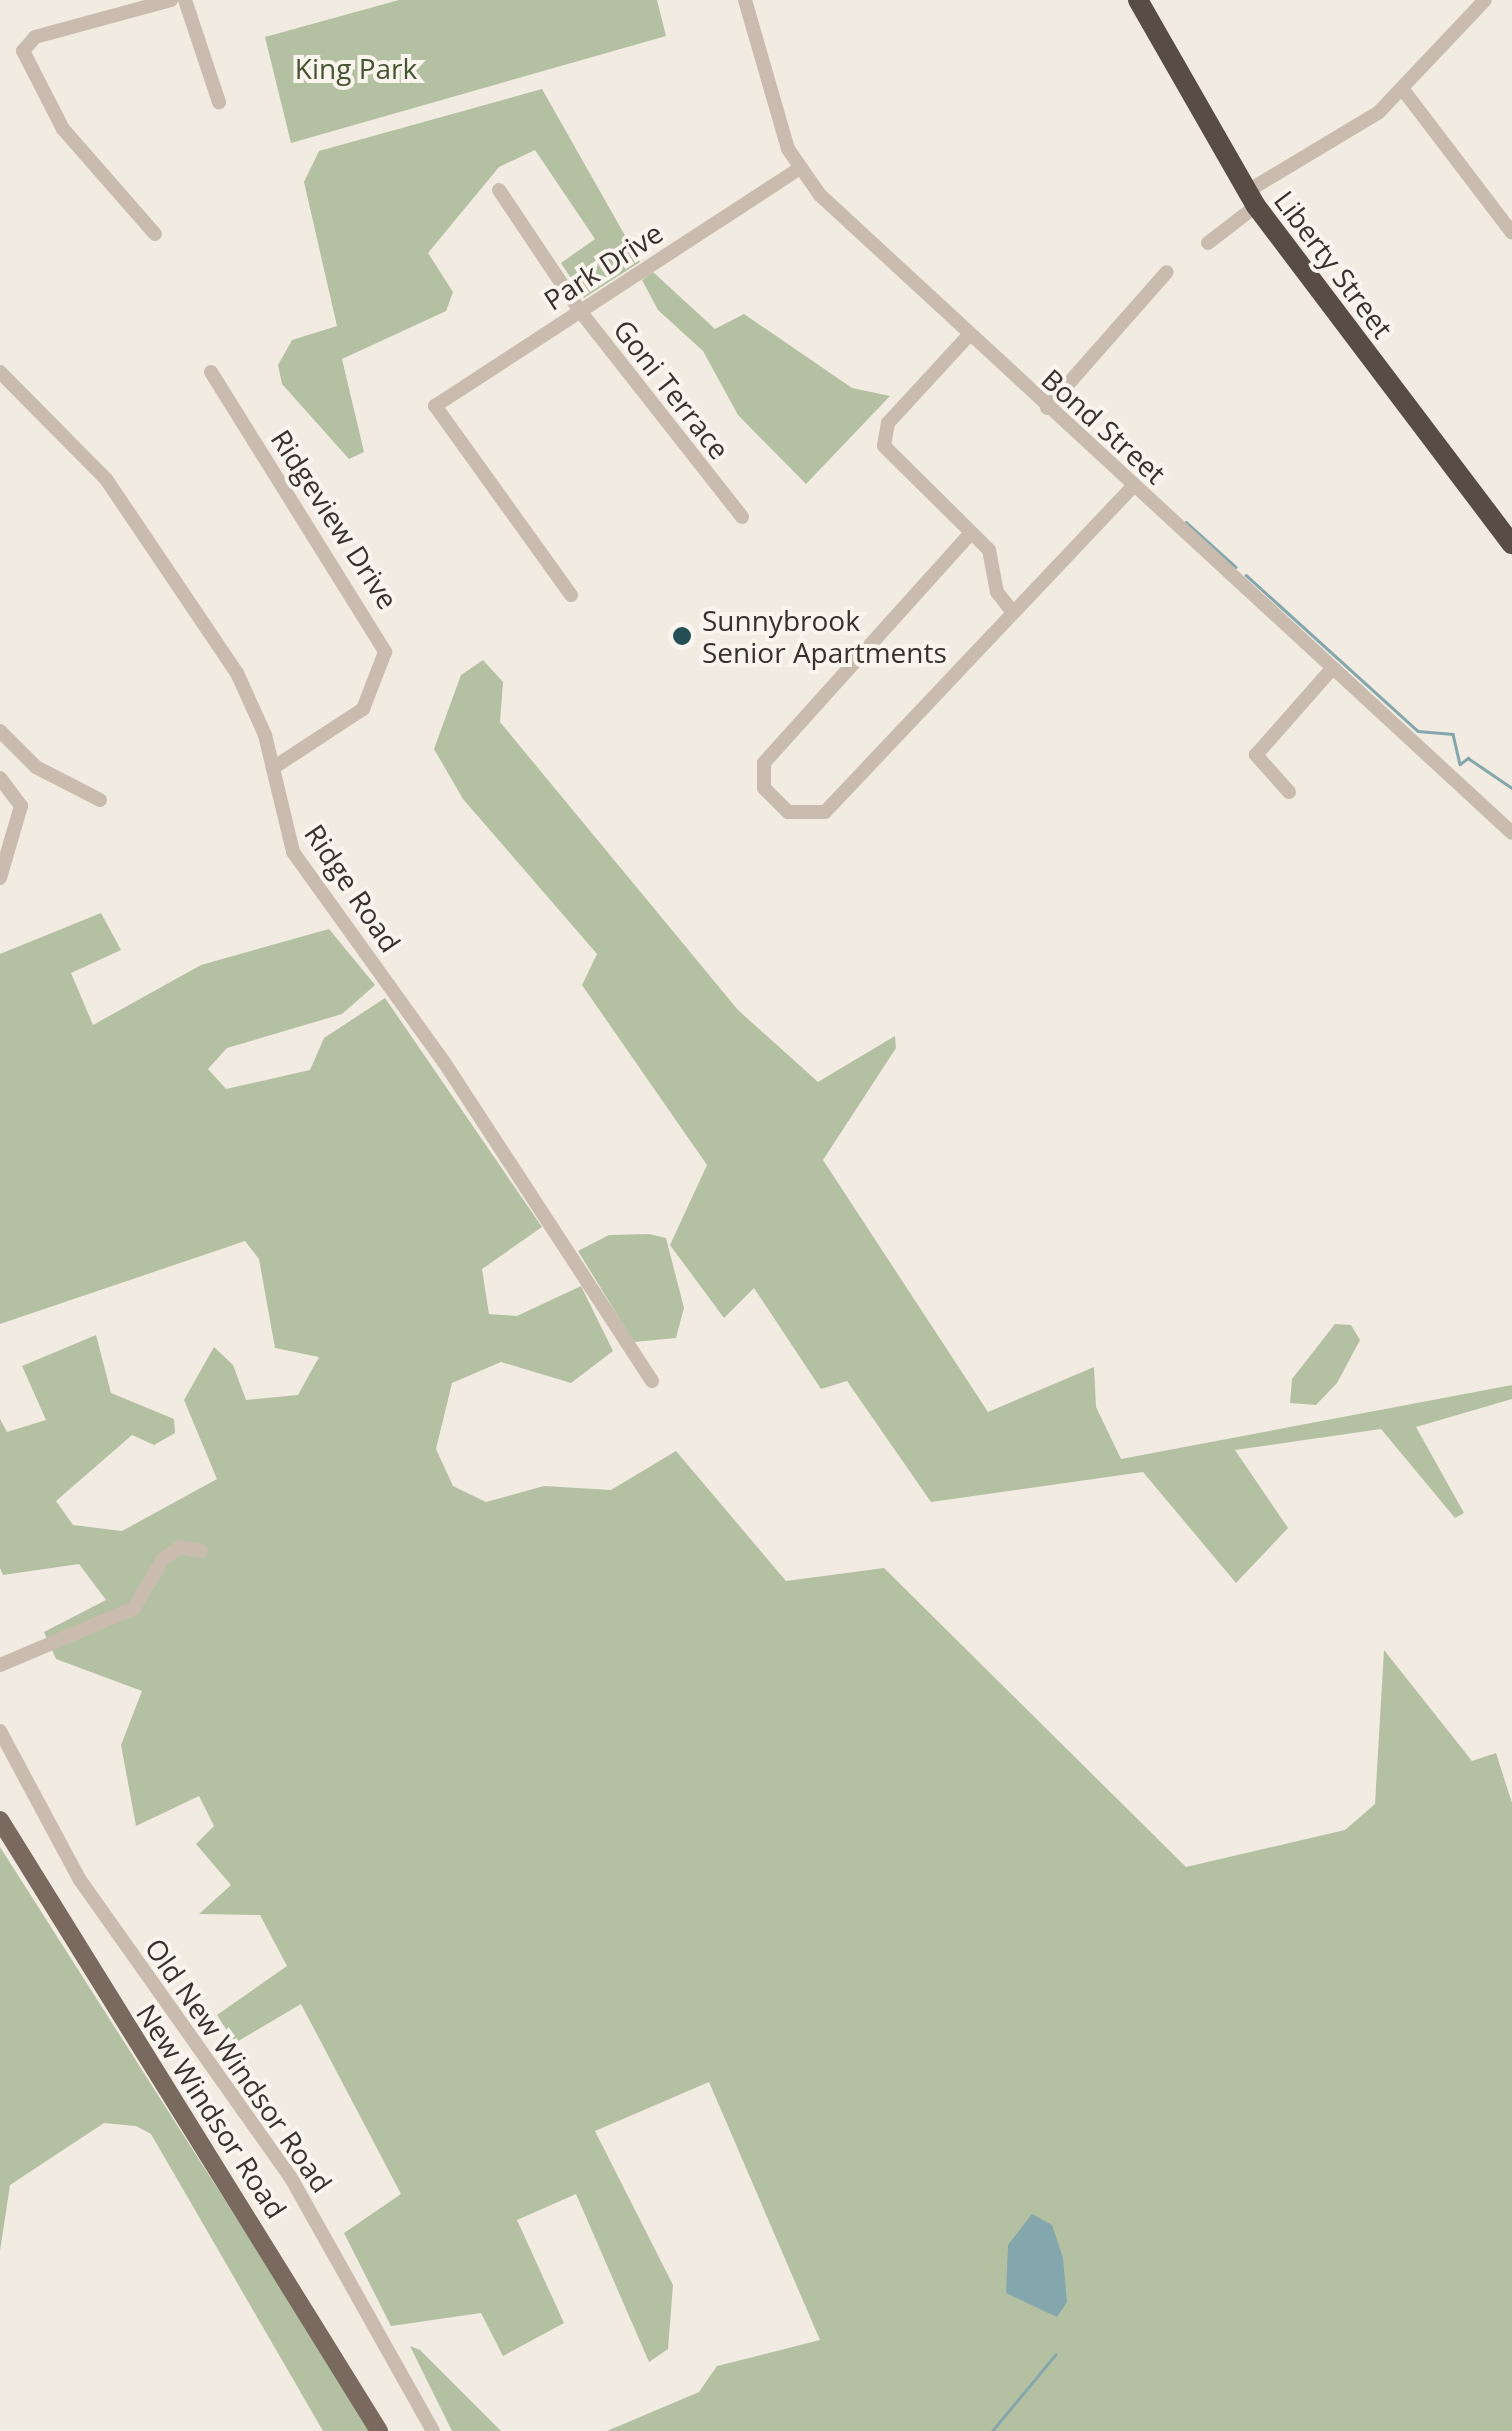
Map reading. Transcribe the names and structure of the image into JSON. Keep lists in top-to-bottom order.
{
  "streets": {
    "highway": ["Liberty Street"],
    "main road": ["New Windsor Road"],
    "street": [
      "Park Drive",
      "Goni Terrace",
      "Bond Street",
      "Ridgeview Drive",
      "Ridge Road",
      "Old New Windsor Road"
    ]
  },
  "crossings": [
    ["Park Drive", "Goni Terrace"],
    ["Park Drive", "Bond Street"],
    ["Ridgeview Drive", "Ridge Road"]
  ],
  "parks": ["King Park"],
  "places": ["Sunnybrook Senior Apartments"]
}
